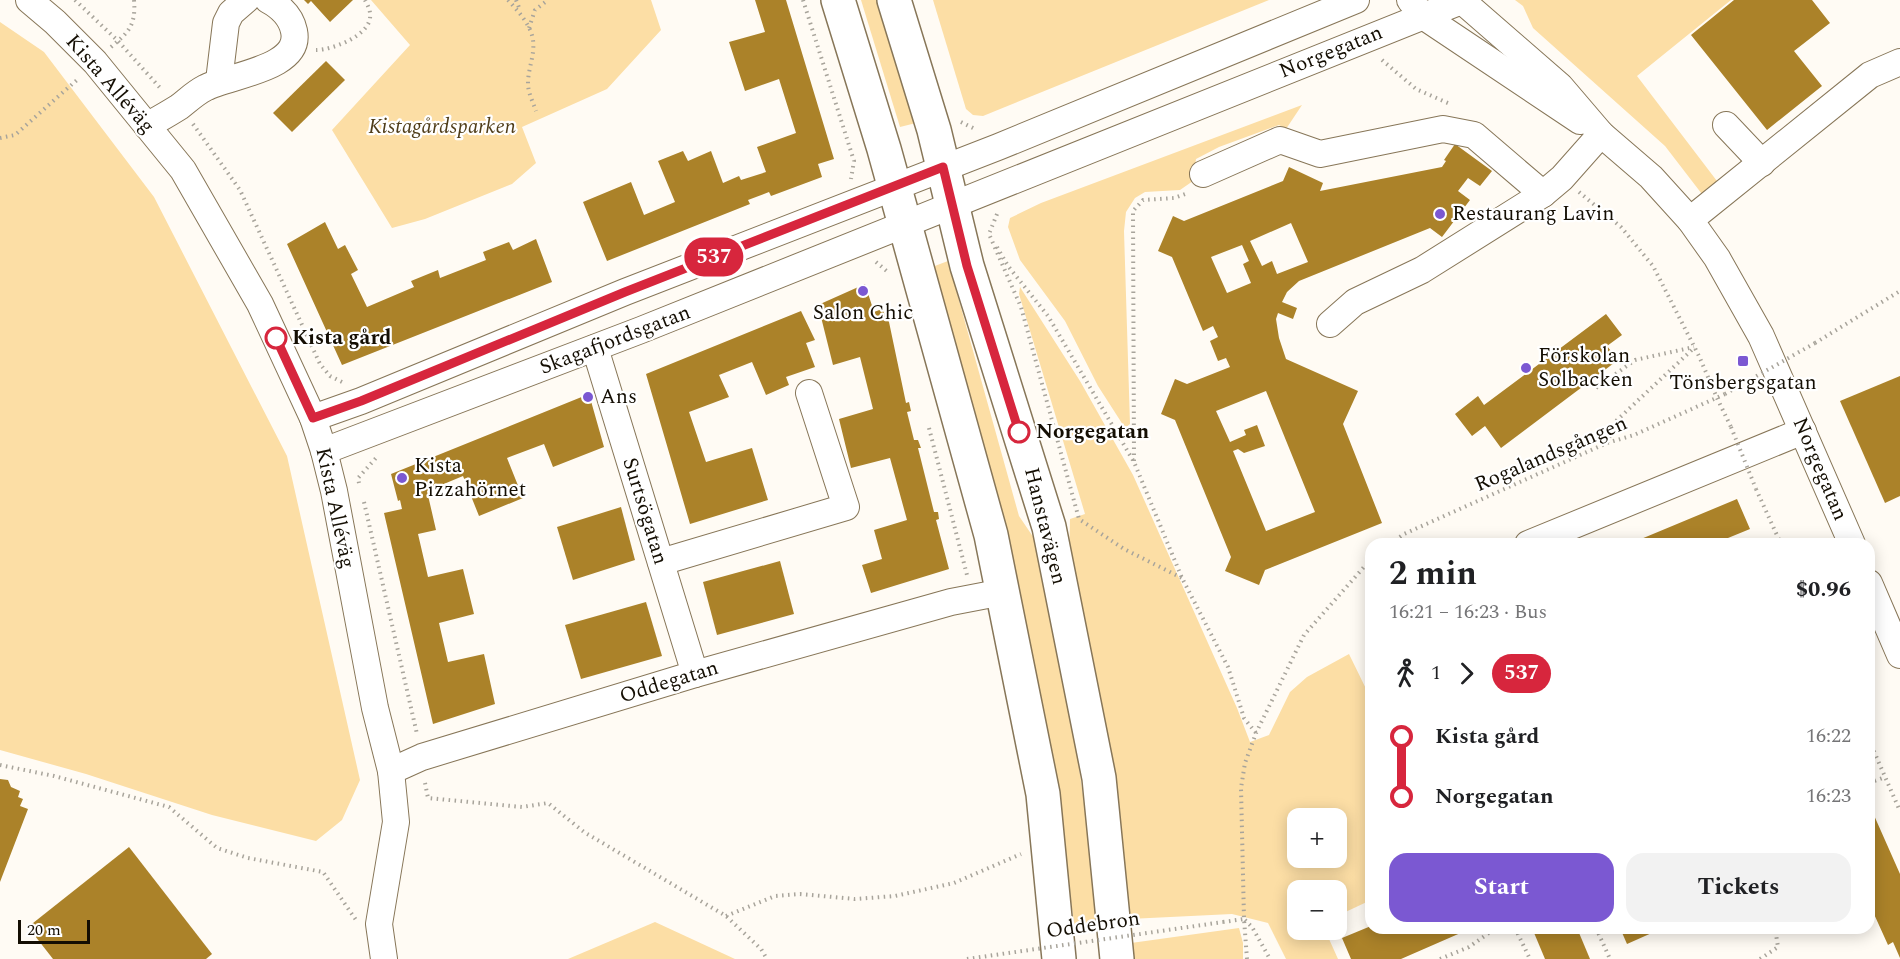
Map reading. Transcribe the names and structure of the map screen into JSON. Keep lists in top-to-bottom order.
{
  "streets": {
    "main road": ["Hanstavägen"],
    "street": [
      "Norgegatan",
      "Kista Alléväg",
      "Skagafjordsgatan",
      "Surtsögatan",
      "Oddegatan"
    ],
    "path": ["Rogalandsgången", "Oddebron"]
  },
  "crossings": [
    ["Norgegatan", "Skagafjordsgatan"],
    ["Norgegatan", "Hanstavägen"],
    ["Kista Alléväg", "Skagafjordsgatan"],
    ["Kista Alléväg", "Oddegatan"],
    ["Skagafjordsgatan", "Surtsögatan"],
    ["Surtsögatan", "Oddegatan"]
  ],
  "parks": ["Kistagårdsparken"],
  "places": {
    "other": [
      "Restaurang Lavin",
      "Salon Chic",
      "Kista gård",
      "Förskolan Solbacken",
      "Ans",
      "Norgegatan",
      "Kista Pizzahörnet"
    ],
    "transit": ["Tönsbergsgatan"]
  },
  "lines": ["bus line 537"],
  "scale_bar": "20 m",
  "page": {
    "on_map": "537",
    "heading": ["2 min", "16:21 – 16:23 · Bus", "$0.96"],
    "legs": ["1", "537"],
    "list": [
      {
        "name": "Kista gård",
        "value": "16:22"
      },
      {
        "name": "Norgegatan",
        "value": "16:23"
      }
    ],
    "map_buttons": ["+", "−"],
    "buttons": ["Start", "Tickets"],
    "scale": "20 m"
  }
}
